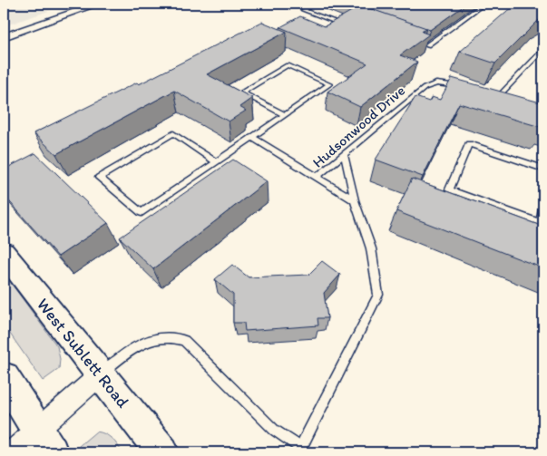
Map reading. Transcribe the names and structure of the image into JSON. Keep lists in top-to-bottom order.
{
  "streets": {
    "main road": ["West Sublett Road"],
    "lane": ["Hudsonwood Drive"]
  }
}
